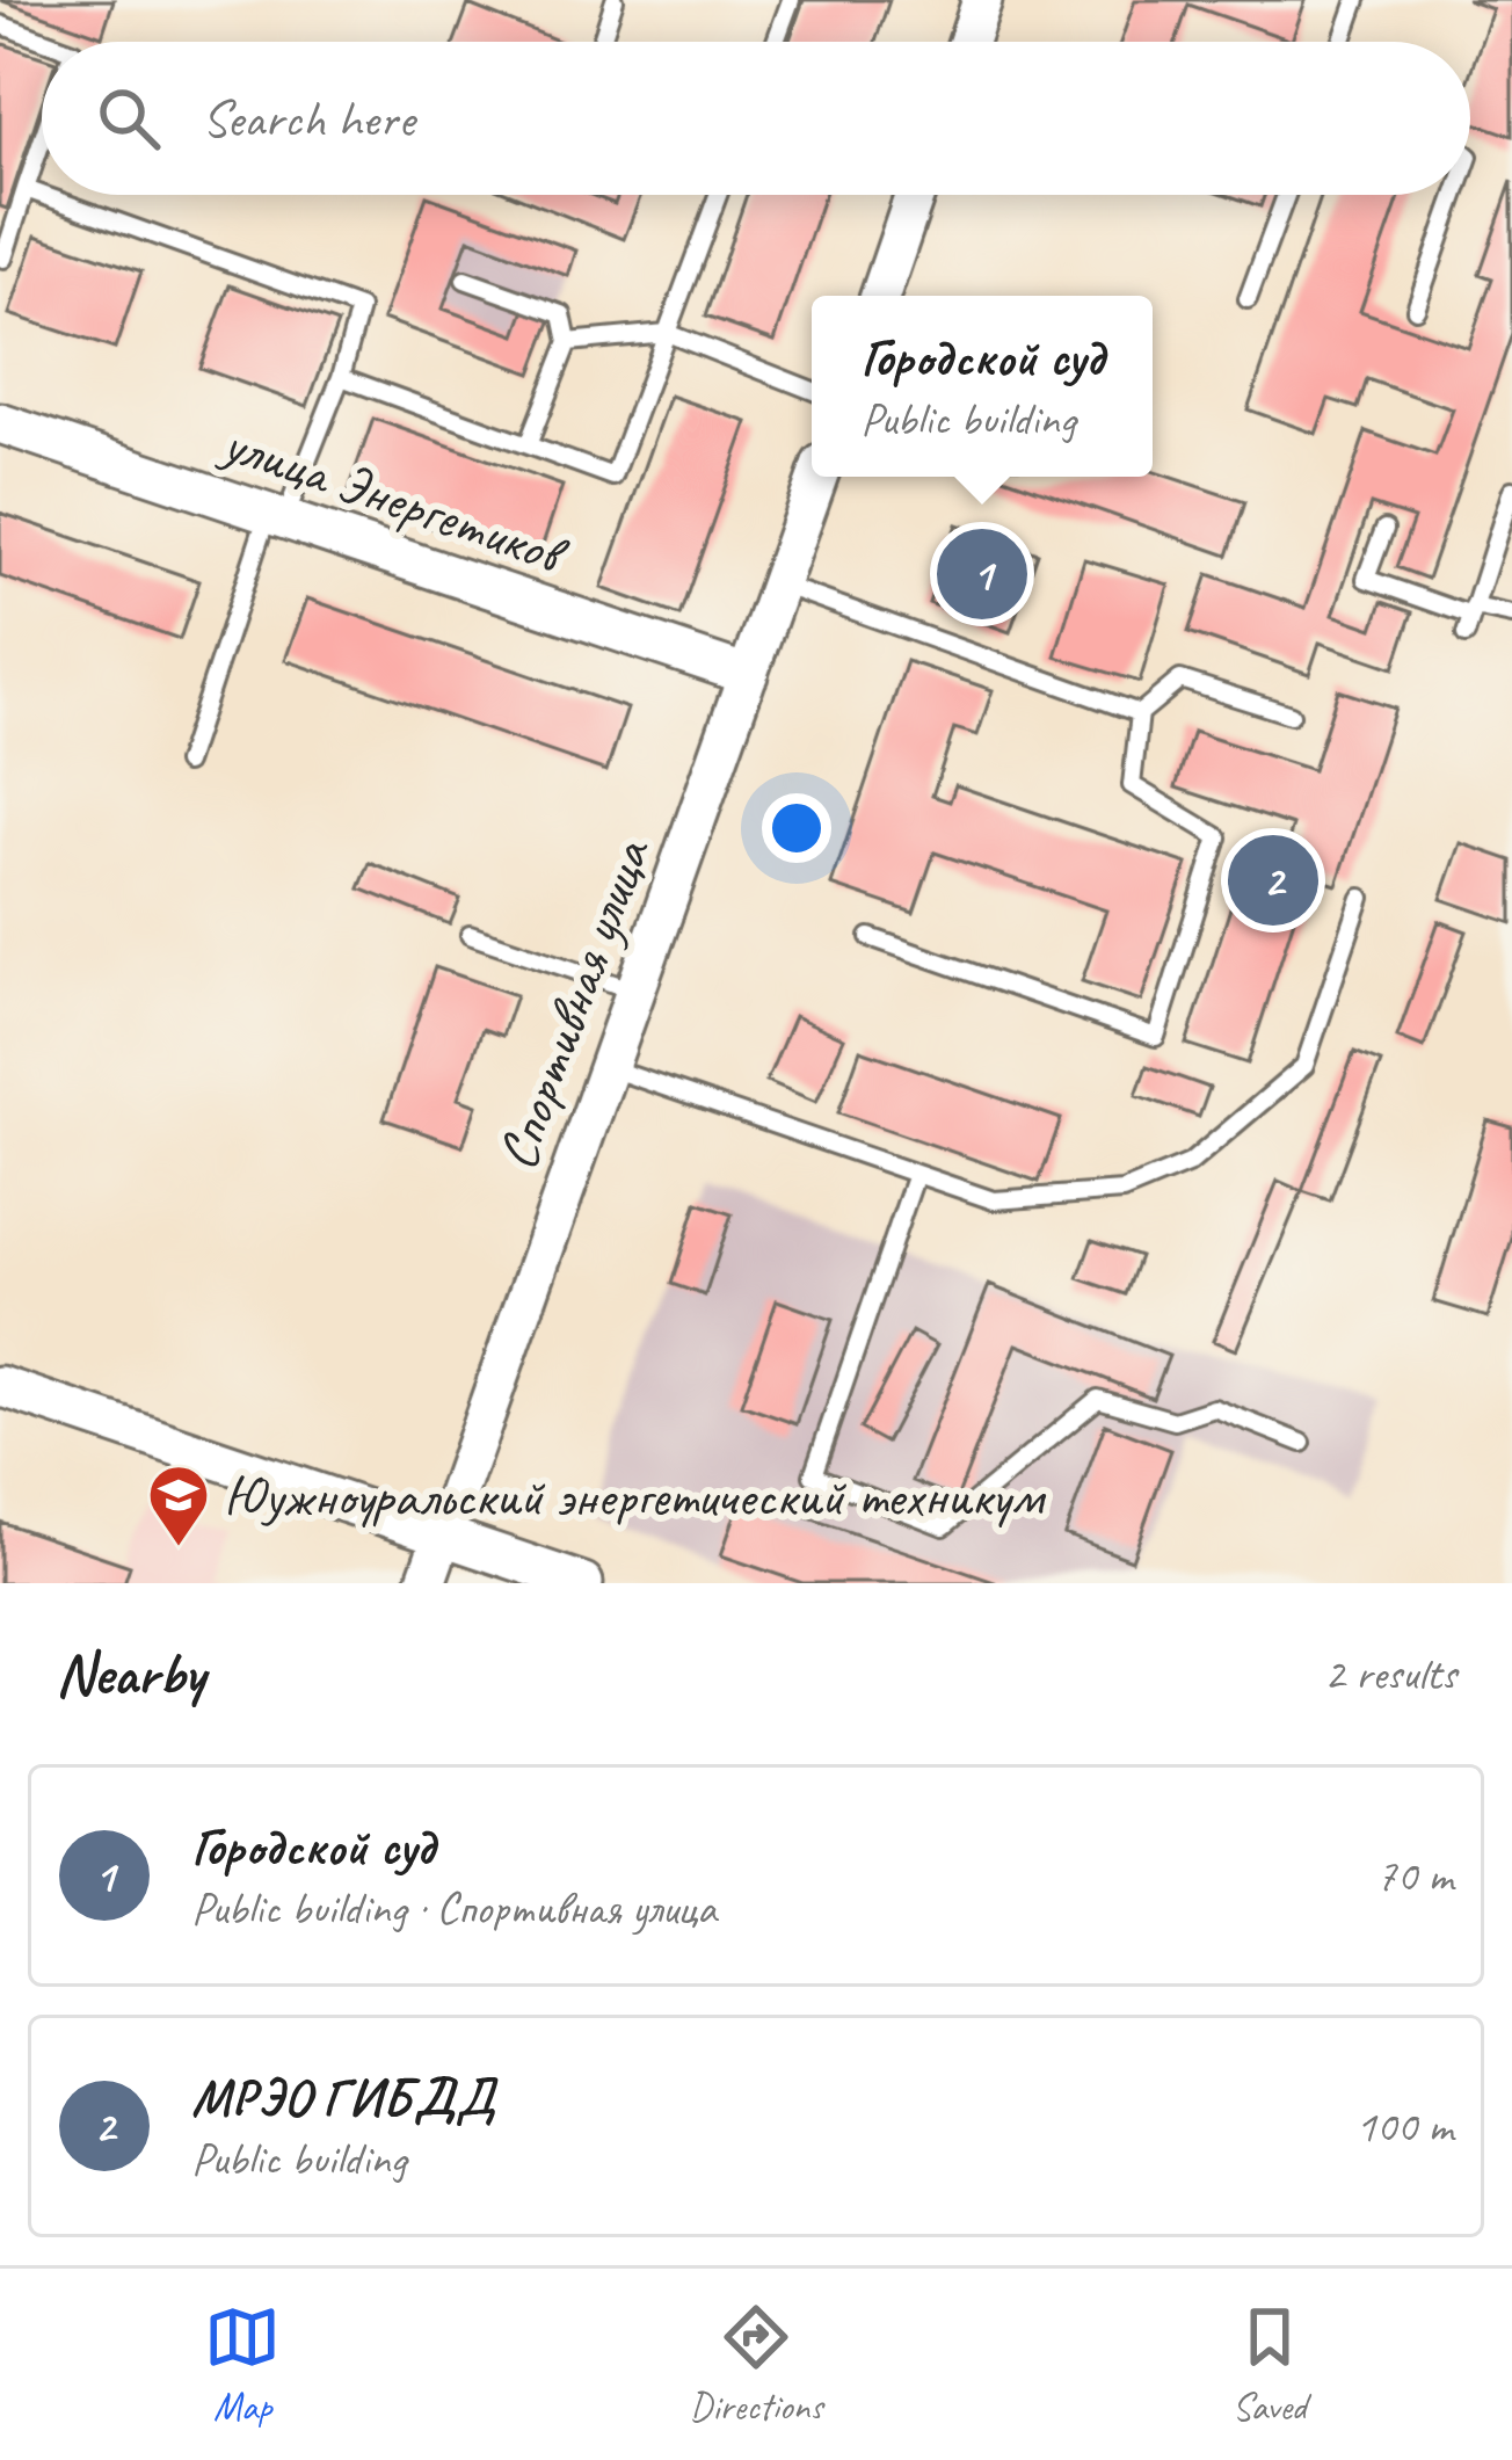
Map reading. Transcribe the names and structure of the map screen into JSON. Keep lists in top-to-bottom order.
{
  "streets": {
    "street": ["улица Энергетиков", "Спортивная улица"]
  },
  "crossings": [
    ["улица Энергетиков", "Спортивная улица"]
  ],
  "places": {
    "school or university": ["Юужноуральский энергетический техникум"]
  },
  "page": {
    "search": "Search here",
    "popup": ["Городской суд", "Public building"],
    "pins": ["1", "2"],
    "heading": ["Nearby", "2 results"],
    "list": [
      {
        "mark": "1",
        "name": "Городской суд",
        "note": "Public building · Спортивная улица",
        "value": "70 m"
      },
      {
        "mark": "2",
        "name": "МРЭО ГИБДД",
        "note": "Public building",
        "value": "100 m"
      }
    ],
    "nav": ["Map", "Directions", "Saved"]
  }
}
